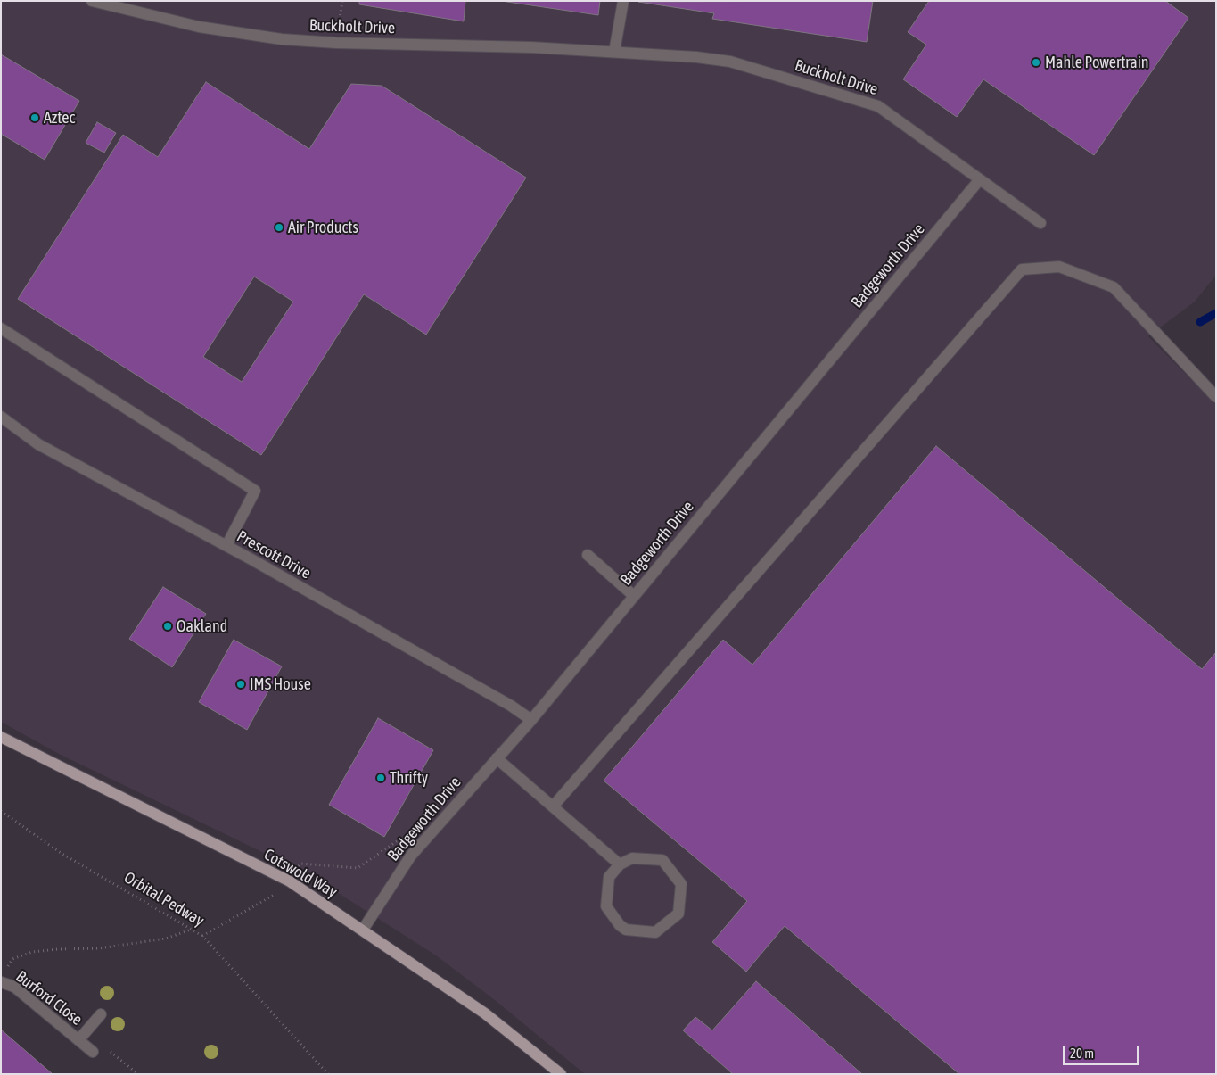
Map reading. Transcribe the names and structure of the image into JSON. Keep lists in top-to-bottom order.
{
  "streets": {
    "main road": ["Cotswold Way"],
    "street": [
      "Buckholt Drive",
      "Badgeworth Drive",
      "Prescott Drive",
      "Burford Close"
    ],
    "path": ["Orbital Pedway"]
  },
  "crossings": [
    ["Buckholt Drive", "Badgeworth Drive"],
    ["Badgeworth Drive", "Prescott Drive"],
    ["Badgeworth Drive", "Cotswold Way"]
  ],
  "places": [
    "Mahle Powertrain",
    "Aztec",
    "Air Products",
    "Oakland",
    "IMS House",
    "Thrifty"
  ],
  "scale_bar": "20 m"
}
